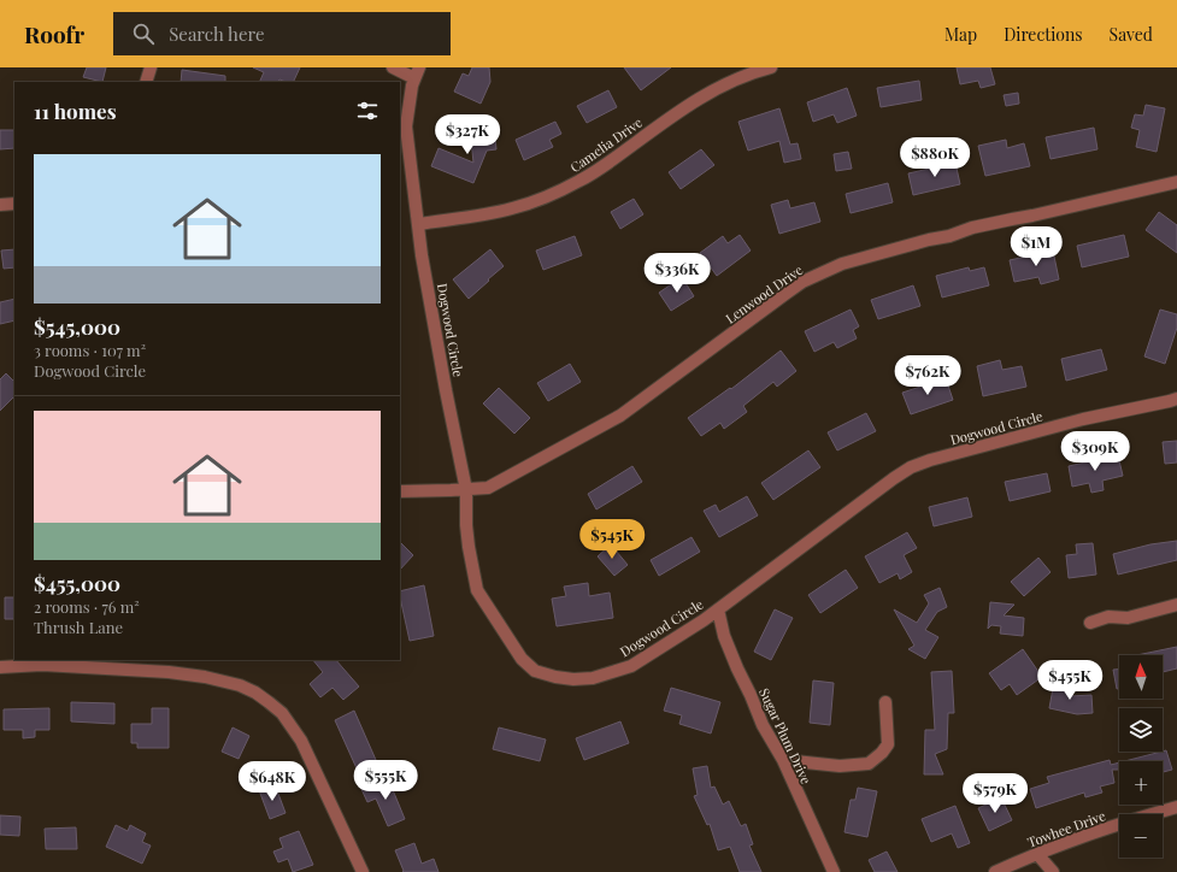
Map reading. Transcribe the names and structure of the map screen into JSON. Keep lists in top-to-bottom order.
{
  "streets": {
    "street": [
      "Camelia Drive",
      "Lenwood Drive",
      "Dogwood Circle",
      "Sugar Plum Drive",
      "Towhee Drive"
    ]
  },
  "crossings": [
    ["Camelia Drive", "Dogwood Circle"],
    ["Lenwood Drive", "Dogwood Circle"],
    ["Dogwood Circle", "Sugar Plum Drive"]
  ],
  "north": "top",
  "page": {
    "header": "Roofr",
    "search": "Search here",
    "nav": ["Map", "Directions", "Saved"],
    "heading": "11 homes",
    "price": [
      "$327K",
      "$880K",
      "$1M",
      "$336K",
      "$762K",
      "$309K",
      "$545K",
      "$455K",
      "$555K",
      "$648K",
      "$579K"
    ],
    "list": [
      {
        "name": "$545,000",
        "note": "3 rooms · 107 m² · Dogwood Circle"
      },
      {
        "name": "$455,000",
        "note": "2 rooms · 76 m² · Thrush Lane"
      }
    ],
    "map_buttons": ["+", "−"]
  }
}
